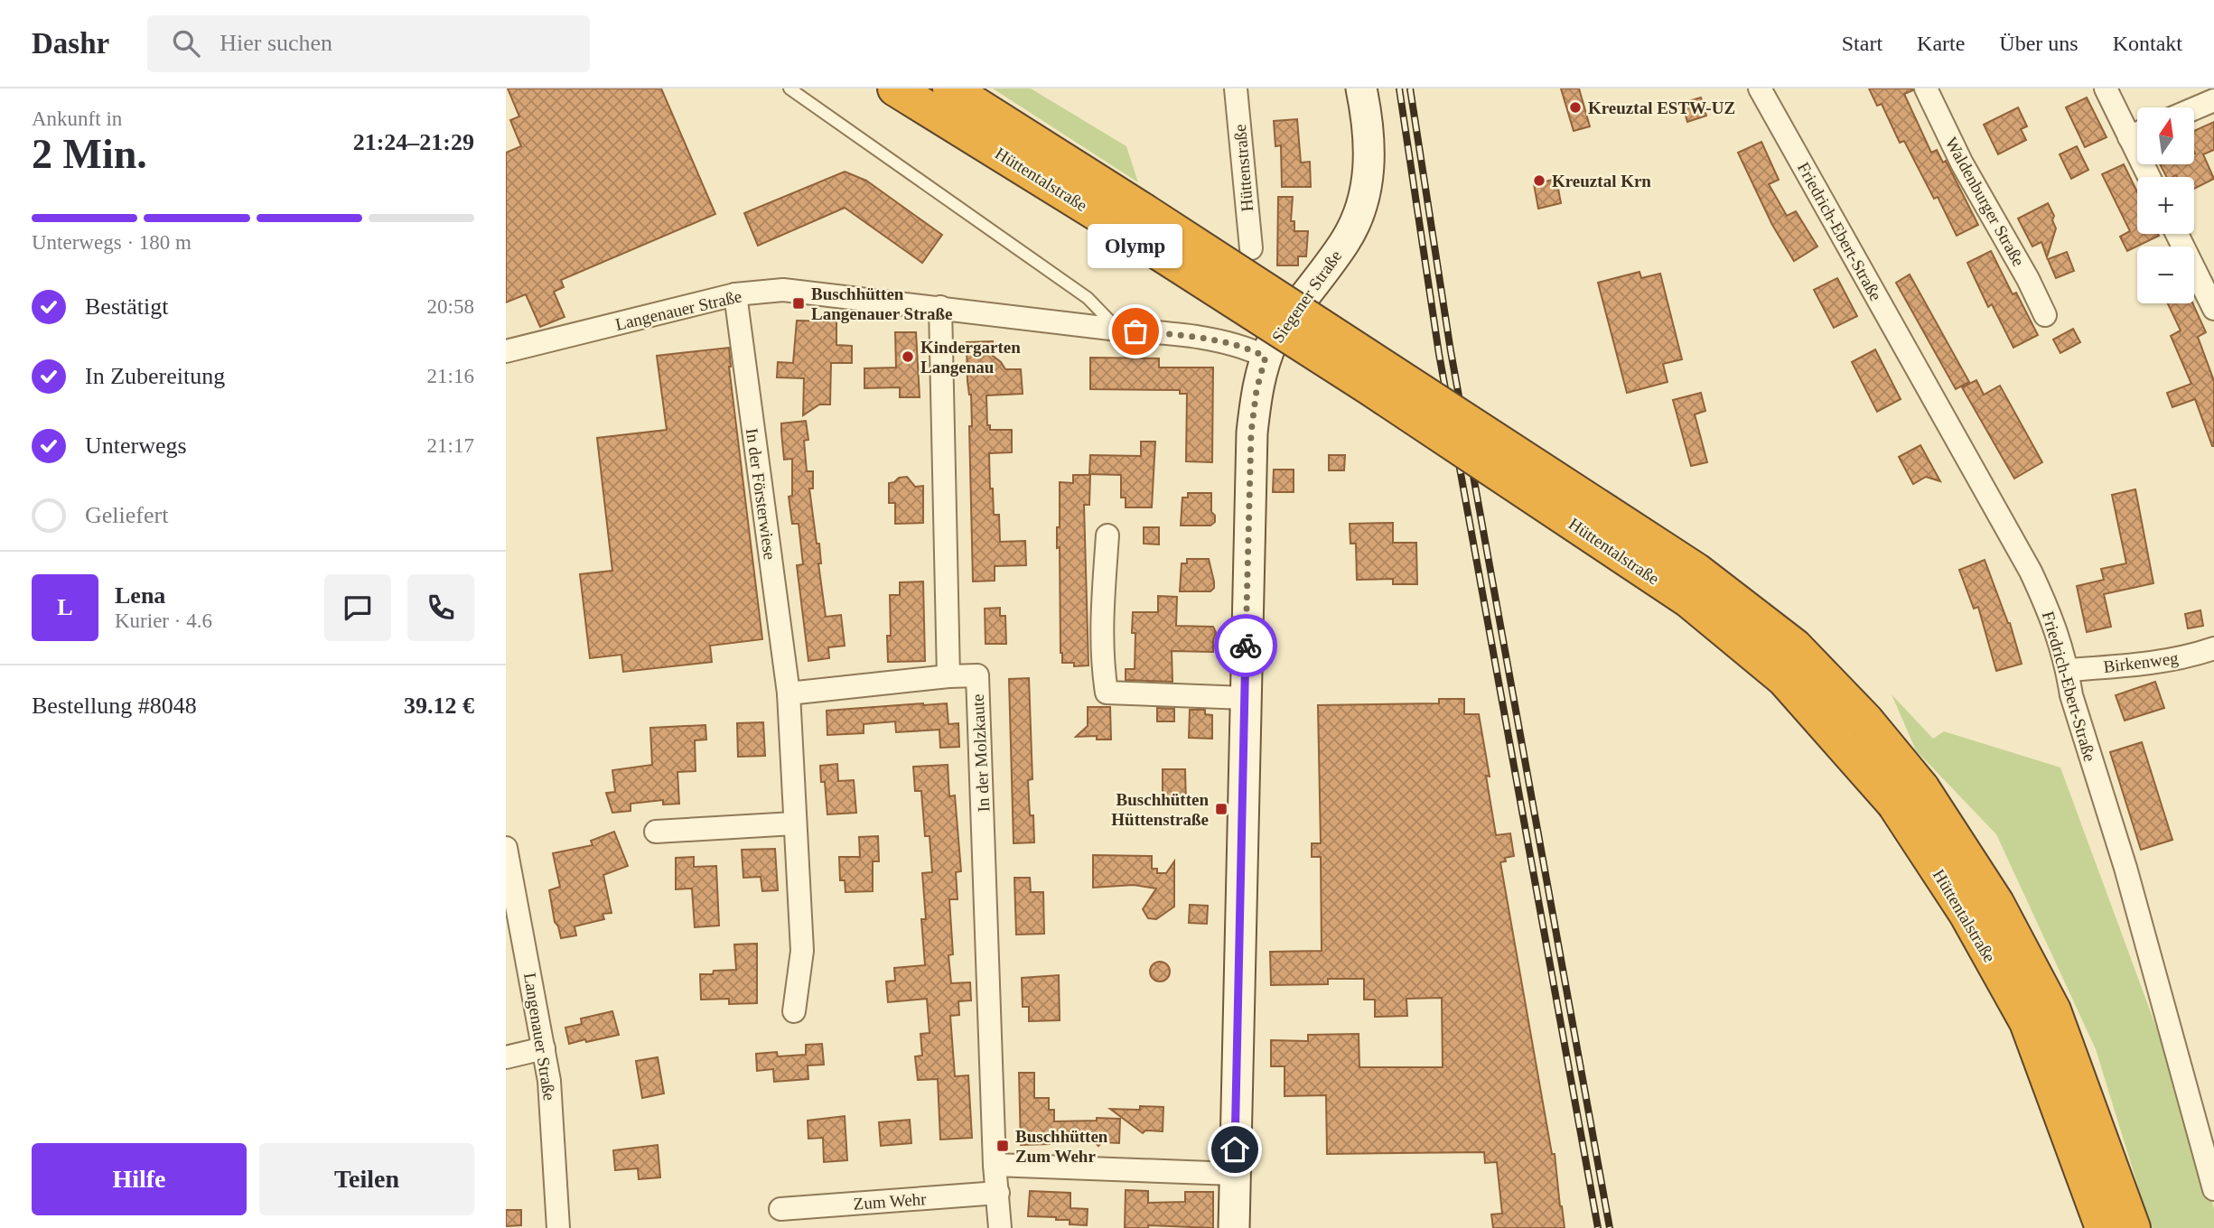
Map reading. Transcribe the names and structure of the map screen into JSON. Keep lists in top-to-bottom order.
{
  "streets": {
    "highway": ["Hüttentalstraße"],
    "main road": ["Siegener Straße"],
    "street": [
      "Hüttenstraße",
      "Waldenburger Straße",
      "Friedrich-Ebert-Straße",
      "Langenauer Straße",
      "In der Försterwiese",
      "Birkenweg",
      "In der Molzkaute",
      "Zum Wehr"
    ]
  },
  "crossings": [
    ["Friedrich-Ebert-Straße", "Birkenweg"],
    ["Siegener Straße", "Langenauer Straße"],
    ["Langenauer Straße", "In der Försterwiese"],
    ["Langenauer Straße", "In der Molzkaute"],
    ["In der Molzkaute", "Zum Wehr"]
  ],
  "places": {
    "other": [
      "Kreuztal ESTW-UZ",
      "Kreuztal Krn",
      "Olymp",
      "Kindergarten Langenau"
    ],
    "transit": ["Buschhütten Langenauer Straße", "Buschhütten Hüttenstraße", "Buschhütten Zum Wehr"]
  },
  "north": "top",
  "page": {
    "header": "Dashr",
    "search": "Hier suchen",
    "nav": [
      "Start",
      "Karte",
      "Über uns",
      "Kontakt"
    ],
    "heading": ["2 Min.", "Ankunft in", "21:24–21:29"],
    "panel": [
      "Lena",
      "Kurier · 4.6",
      "Bestellung #8048",
      "39.12 €"
    ],
    "map_buttons": ["+", "−"],
    "bar": "Unterwegs · 180 m",
    "bubble": "Olymp",
    "list": [
      ["Bestätigt", "20:58"],
      ["In Zubereitung", "21:16"],
      ["Unterwegs", "21:17"],
      "Geliefert"
    ],
    "round": "L",
    "buttons": ["Hilfe", "Teilen"]
  }
}
